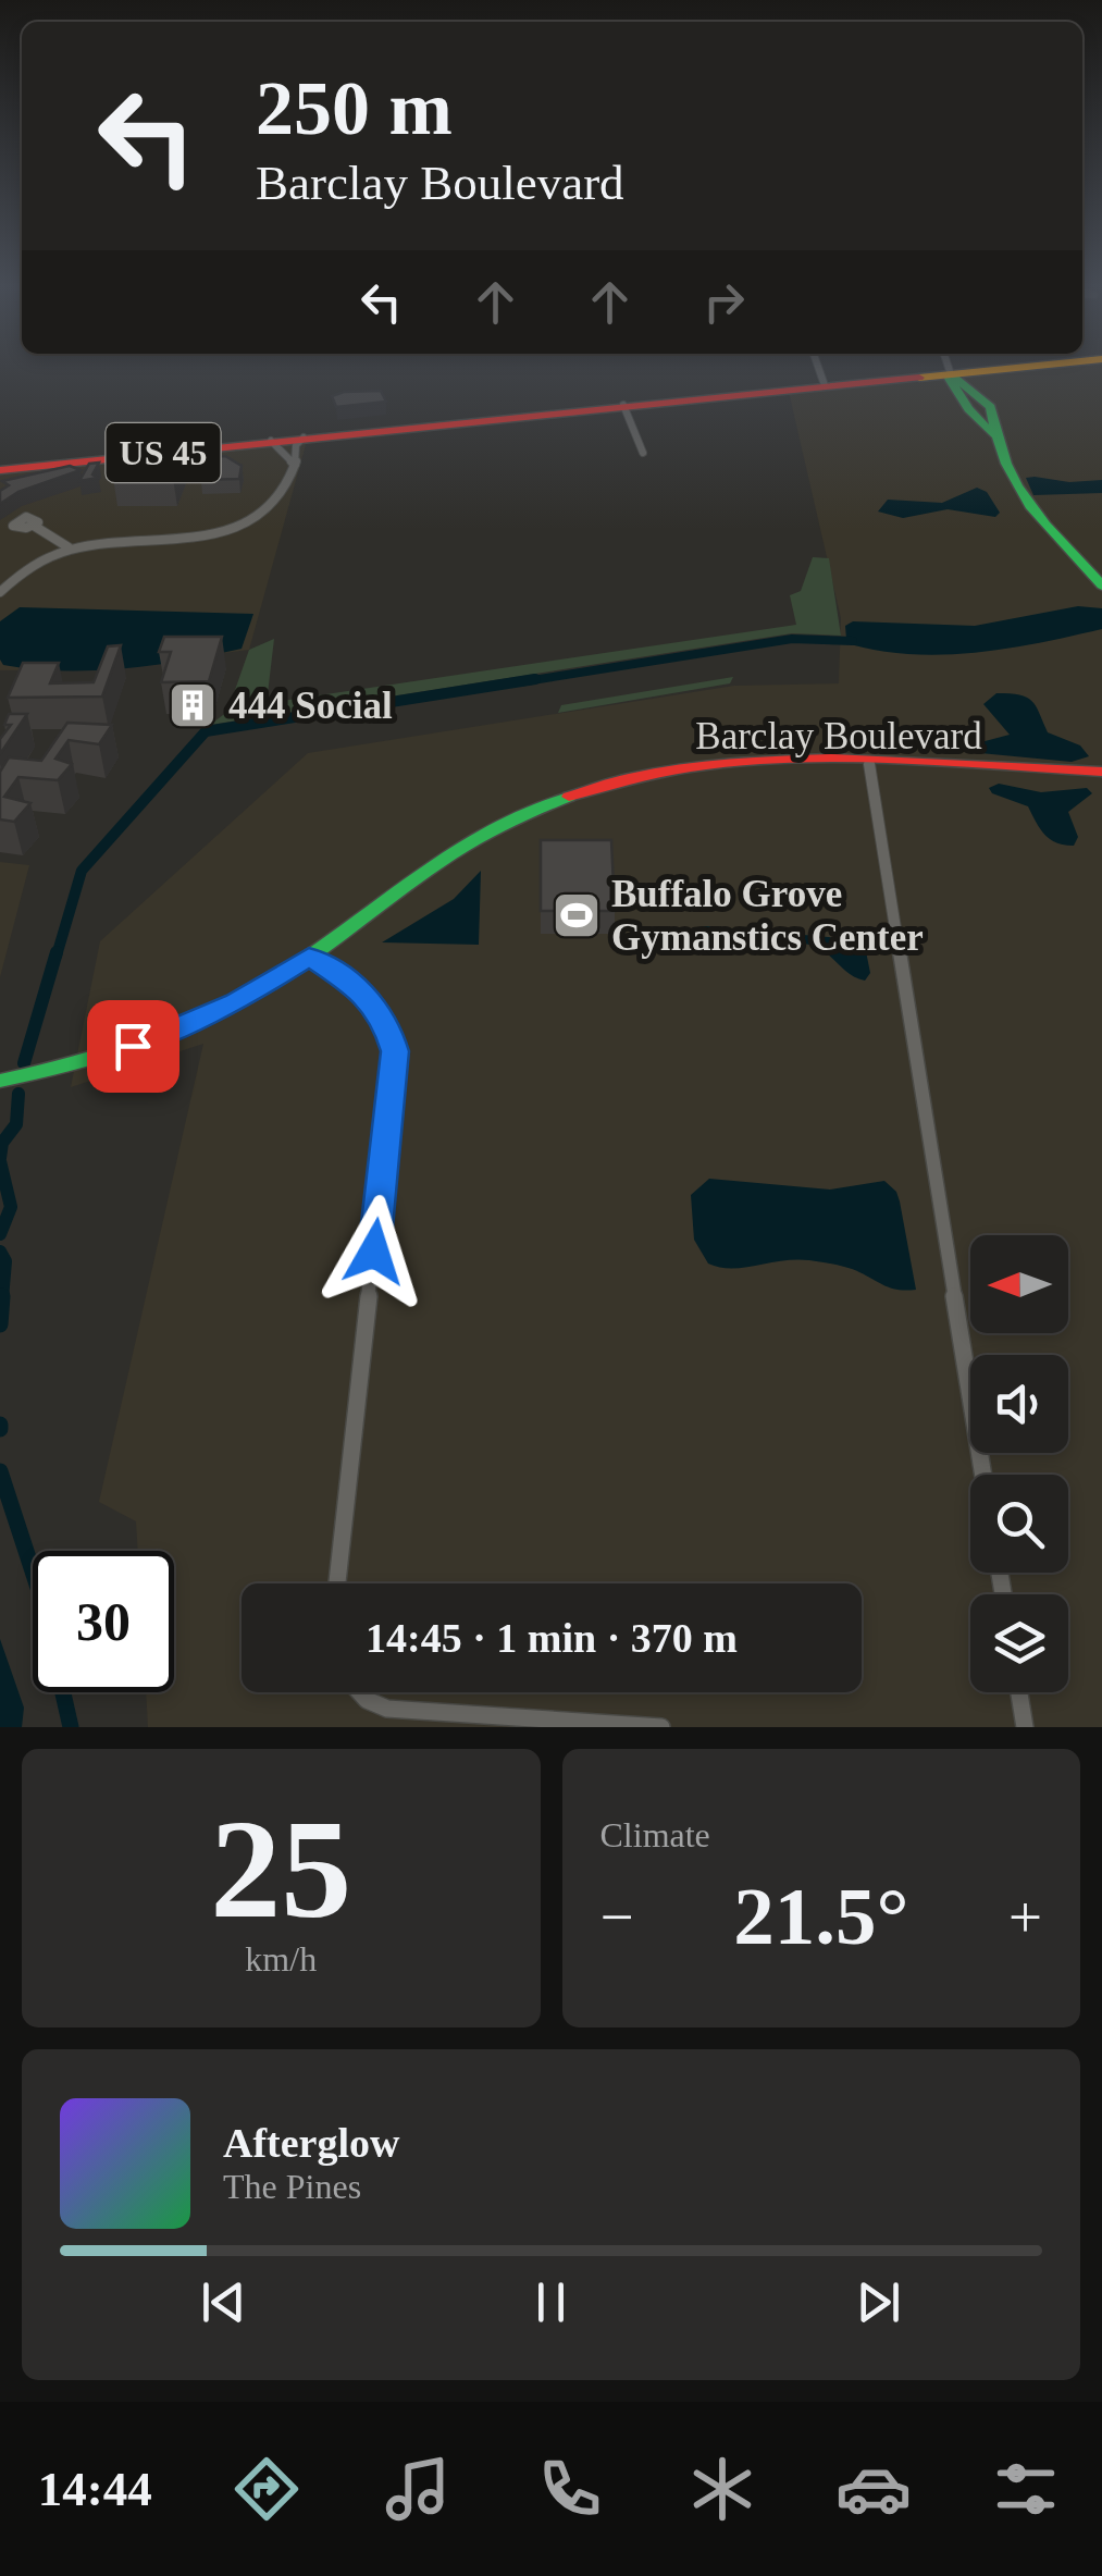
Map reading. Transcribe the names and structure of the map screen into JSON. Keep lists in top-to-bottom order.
{
  "streets": {
    "street": ["US 45", "Barclay Boulevard"]
  },
  "places": {
    "building": ["444 Social"],
    "sports": ["Buffalo Grove Gymanstics Center"]
  },
  "north": "left",
  "page": {
    "turn": ["250 m", "Barclay Boulevard"],
    "limit": "30",
    "trip": "14:45 · 1 min · 370 m",
    "tile": [
      ["25", "km/h"],
      "Climate"
    ],
    "heat": ["−", "21.5°", "+"],
    "song": ["Afterglow", "The Pines"],
    "tabs": "14:44"
  }
}
